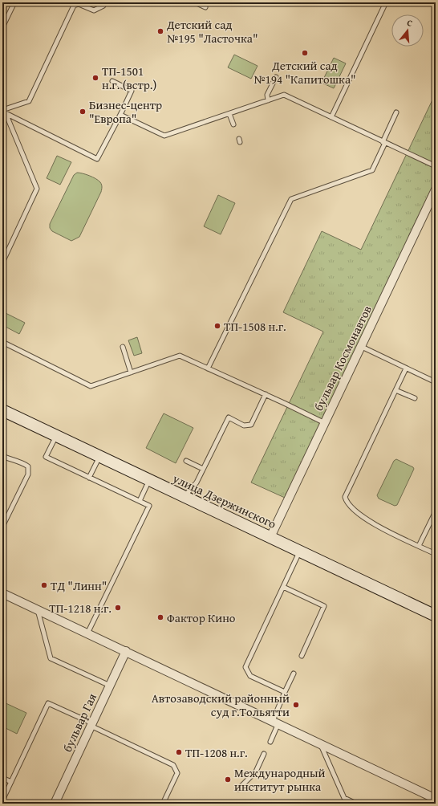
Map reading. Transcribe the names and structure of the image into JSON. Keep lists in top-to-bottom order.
{
  "streets": {
    "main road": ["улица Дзержинского"],
    "street": ["бульвар Космонавтов", "бульвар Гая"]
  },
  "crossings": [
    ["бульвар Космонавтов", "улица Дзержинского"]
  ],
  "places": [
    "Детский сад №195 \"Ласточка\"",
    "Детский сад №194 \"Капитошка\"",
    "ТП-1501 н.г. (встр.)",
    "Бизнес-центр \"Европа\"",
    "ТП-1508 н.г.",
    "ТД \"Линн\"",
    "ТП-1218 н.г.",
    "Фактор Кино",
    "Автозаводский районный суд г.Тольятти",
    "ТП-1208 н.г.",
    "Международный институт рынка"
  ],
  "north": "top"
}
